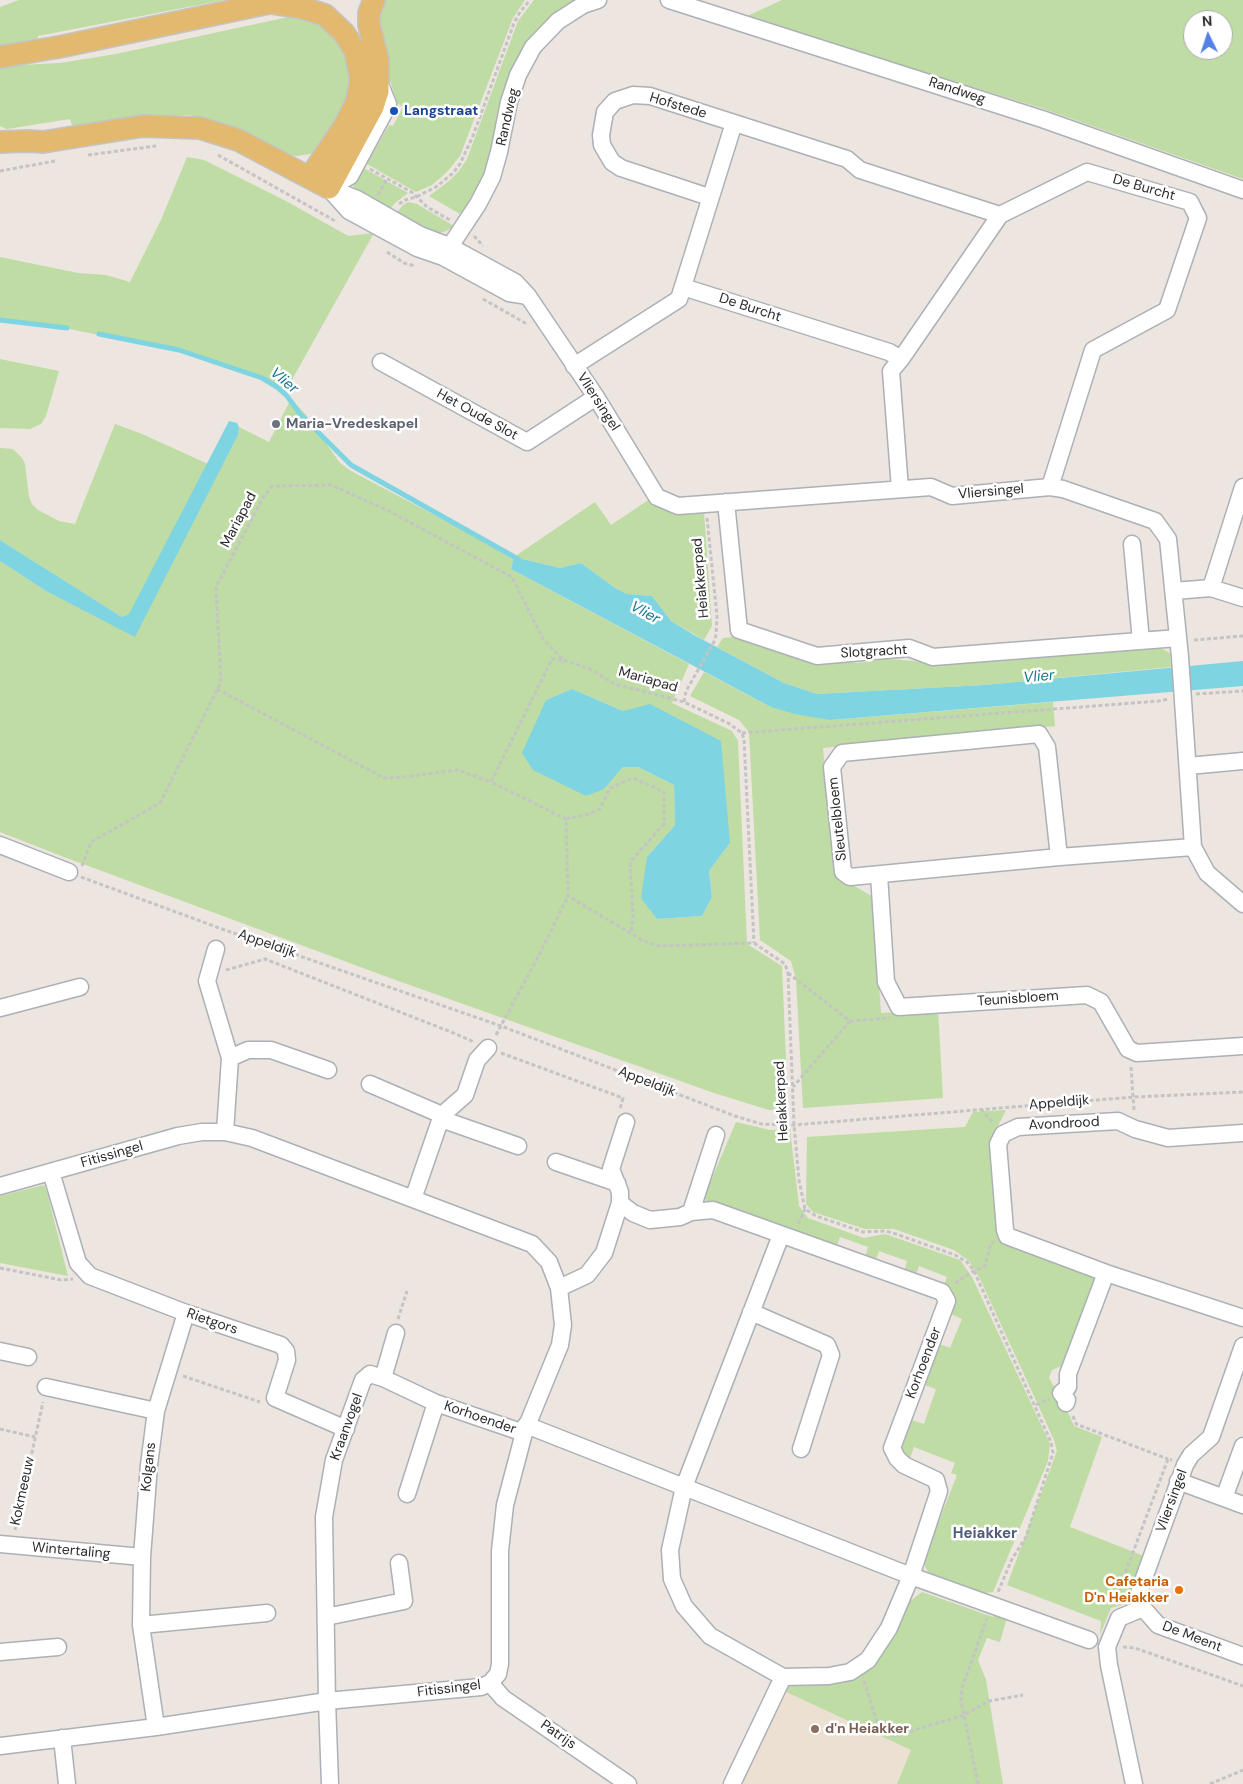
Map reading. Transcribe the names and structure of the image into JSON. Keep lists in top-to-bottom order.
{
  "streets": {
    "main road": ["Vliersingel"],
    "street": [
      "Randweg",
      "Hofstede",
      "De Burcht",
      "Het Oude Slot",
      "Slotgracht",
      "Sleutelbloem",
      "Teunisbloem",
      "Avondrood",
      "Fitissingel",
      "Rietgors",
      "Korhoender",
      "Kraanvogel",
      "Kolgans",
      "Wintertaling",
      "De Meent",
      "Patrijs"
    ],
    "path": [
      "Mariapad",
      "Heiakkerpad",
      "Appeldijk",
      "Kokmeeuw"
    ]
  },
  "crossings": [
    ["Randweg", "Vliersingel"],
    ["Hofstede", "De Burcht"],
    ["De Burcht", "Vliersingel"],
    ["Vliersingel", "Het Oude Slot"],
    ["Vliersingel", "Heiakkerpad"],
    ["Vliersingel", "Slotgracht"],
    ["Vliersingel", "Sleutelbloem"],
    ["Vliersingel", "De Meent"],
    ["Mariapad", "Heiakkerpad"],
    ["Mariapad", "Appeldijk"],
    ["Heiakkerpad", "Appeldijk"],
    ["Heiakkerpad", "Korhoender"],
    ["Fitissingel", "Korhoender"],
    ["Fitissingel", "Kraanvogel"],
    ["Fitissingel", "Kolgans"],
    ["Fitissingel", "Patrijs"],
    ["Rietgors", "Kolgans"],
    ["Kolgans", "Wintertaling"],
    ["Kokmeeuw", "Wintertaling"]
  ],
  "districts": ["Heiakker"],
  "water": ["Vlier"],
  "places": [
    "Langstraat",
    "Maria-Vredeskapel",
    "Cafetaria D'n Heiakker",
    "d'n Heiakker"
  ],
  "north": "top"
}
